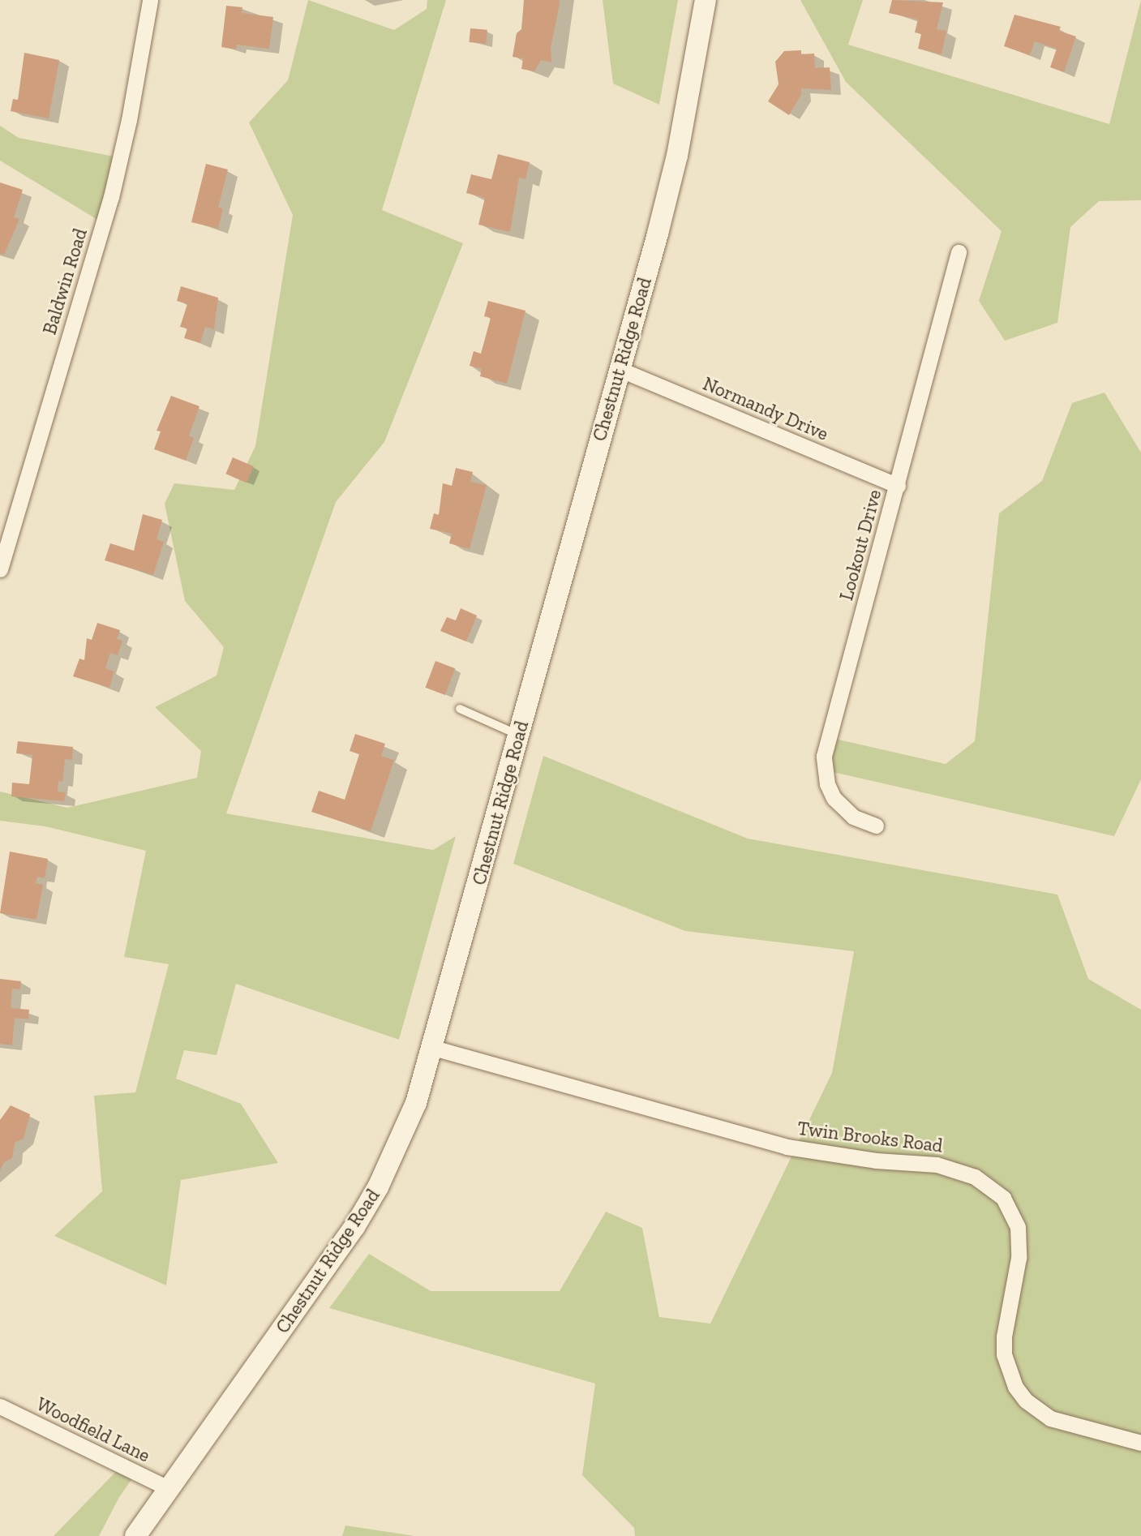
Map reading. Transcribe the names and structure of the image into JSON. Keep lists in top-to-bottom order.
{
  "streets": {
    "main road": ["Chestnut Ridge Road"],
    "street": [
      "Baldwin Road",
      "Normandy Drive",
      "Lookout Drive",
      "Twin Brooks Road",
      "Woodfield Lane"
    ]
  },
  "crossings": [
    ["Chestnut Ridge Road", "Normandy Drive"],
    ["Chestnut Ridge Road", "Twin Brooks Road"],
    ["Chestnut Ridge Road", "Woodfield Lane"],
    ["Normandy Drive", "Lookout Drive"]
  ]
}
